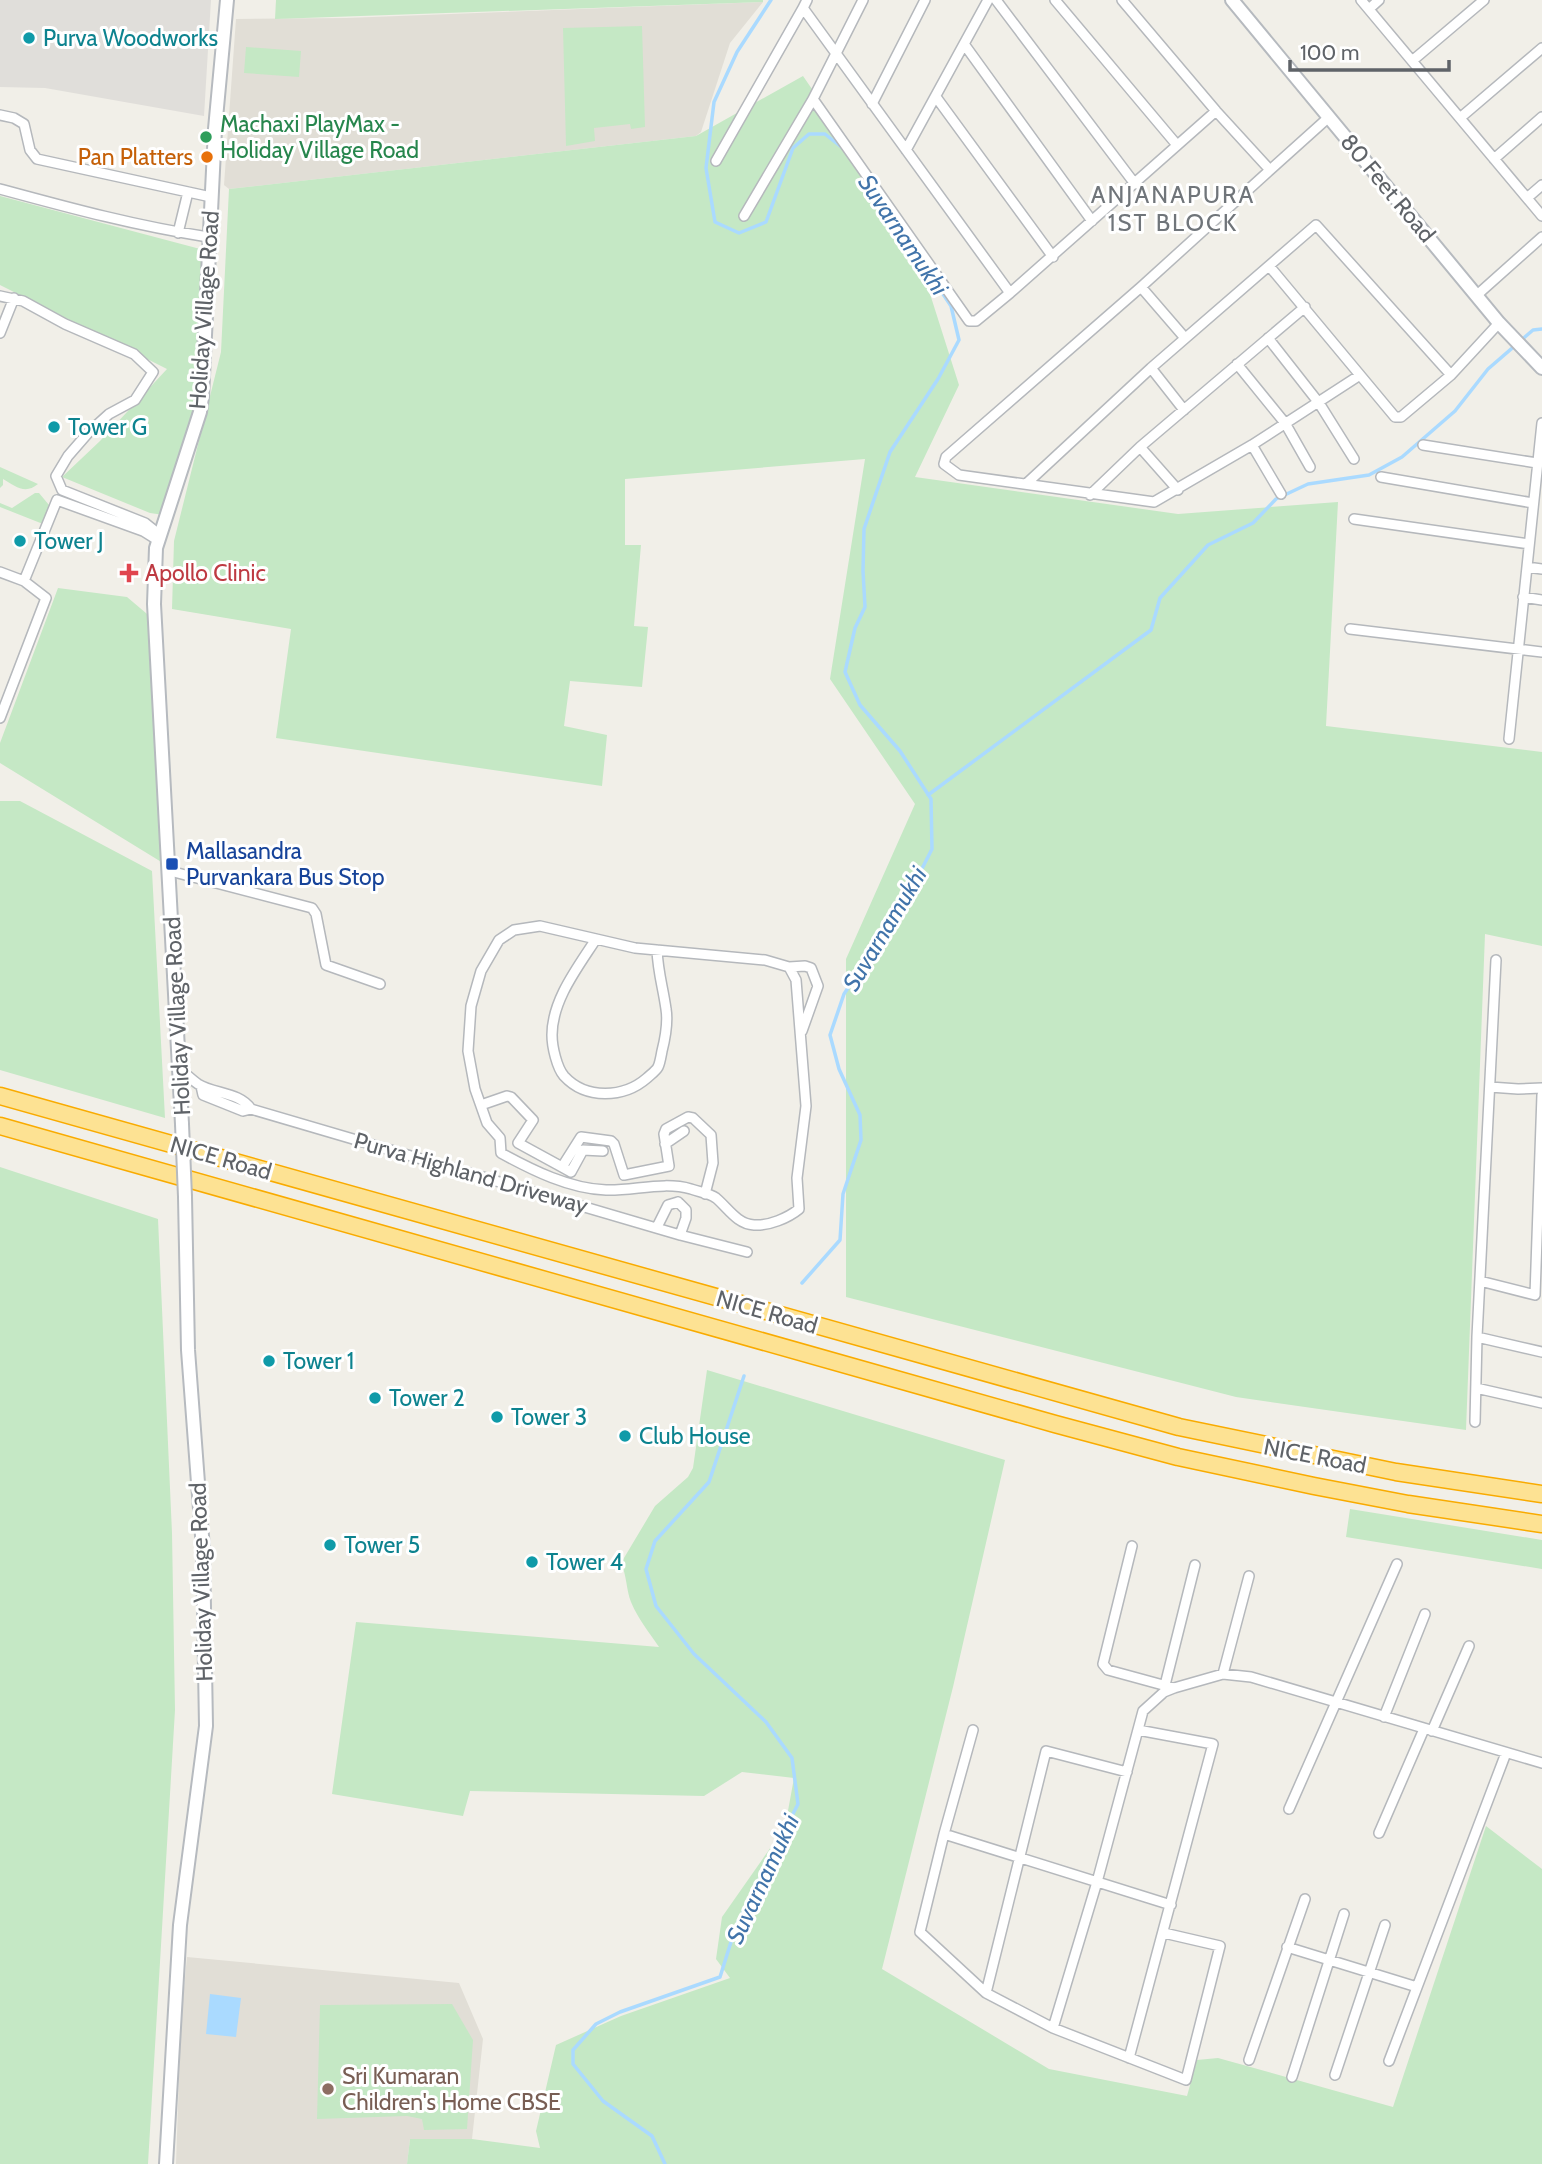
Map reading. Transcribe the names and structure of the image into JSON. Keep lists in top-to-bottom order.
{
  "streets": {
    "highway": ["NICE Road"],
    "street": ["80 Feet Road", "Holiday Village Road", "Purva Highland Driveway"]
  },
  "crossings": [
    ["Holiday Village Road", "Purva Highland Driveway"]
  ],
  "districts": ["ANJANAPURA 1ST BLOCK"],
  "water": ["Suvarnamukhi"],
  "places": {
    "other": [
      "Purva Woodworks",
      "Machaxi PlayMax - Holiday Village Road",
      "Pan Platters",
      "Tower G",
      "Tower J",
      "Tower 1",
      "Tower 2",
      "Tower 3",
      "Club House",
      "Tower 5",
      "Tower 4",
      "Sri Kumaran Children's Home CBSE"
    ],
    "health": ["Apollo Clinic"],
    "transit": ["Mallasandra Purvankara Bus Stop"]
  },
  "scale_bar": "100 m"
}
